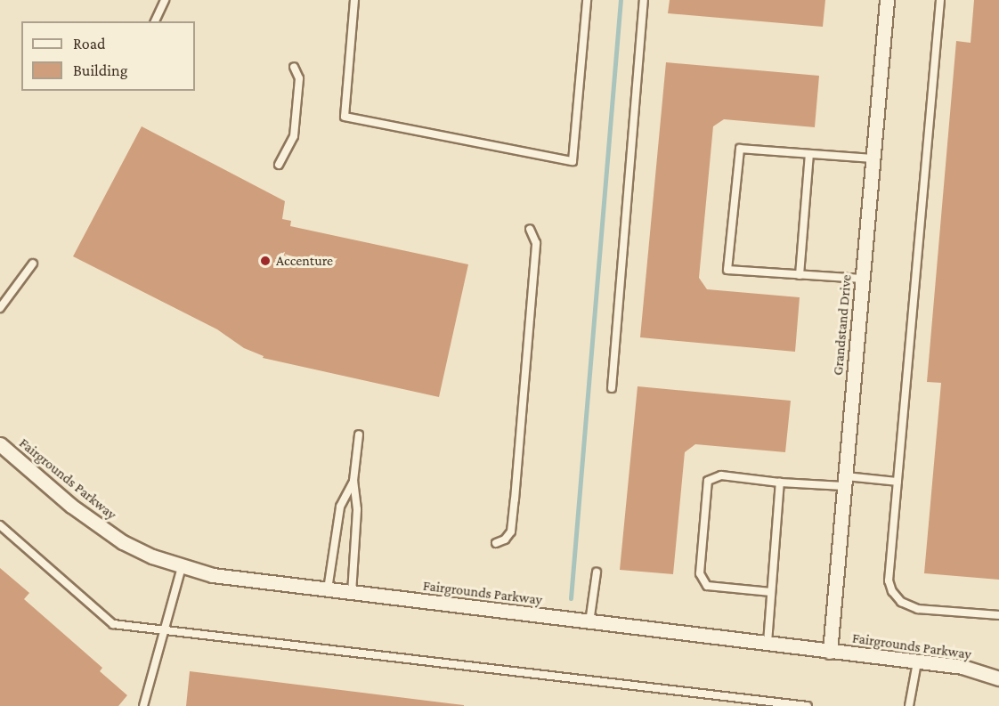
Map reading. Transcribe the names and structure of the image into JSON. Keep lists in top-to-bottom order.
{
  "streets": {
    "street": ["Grandstand Drive", "Fairgrounds Parkway"]
  },
  "crossings": [
    ["Grandstand Drive", "Fairgrounds Parkway"]
  ],
  "places": ["Accenture"],
  "legend": ["Road", "Building"]
}
